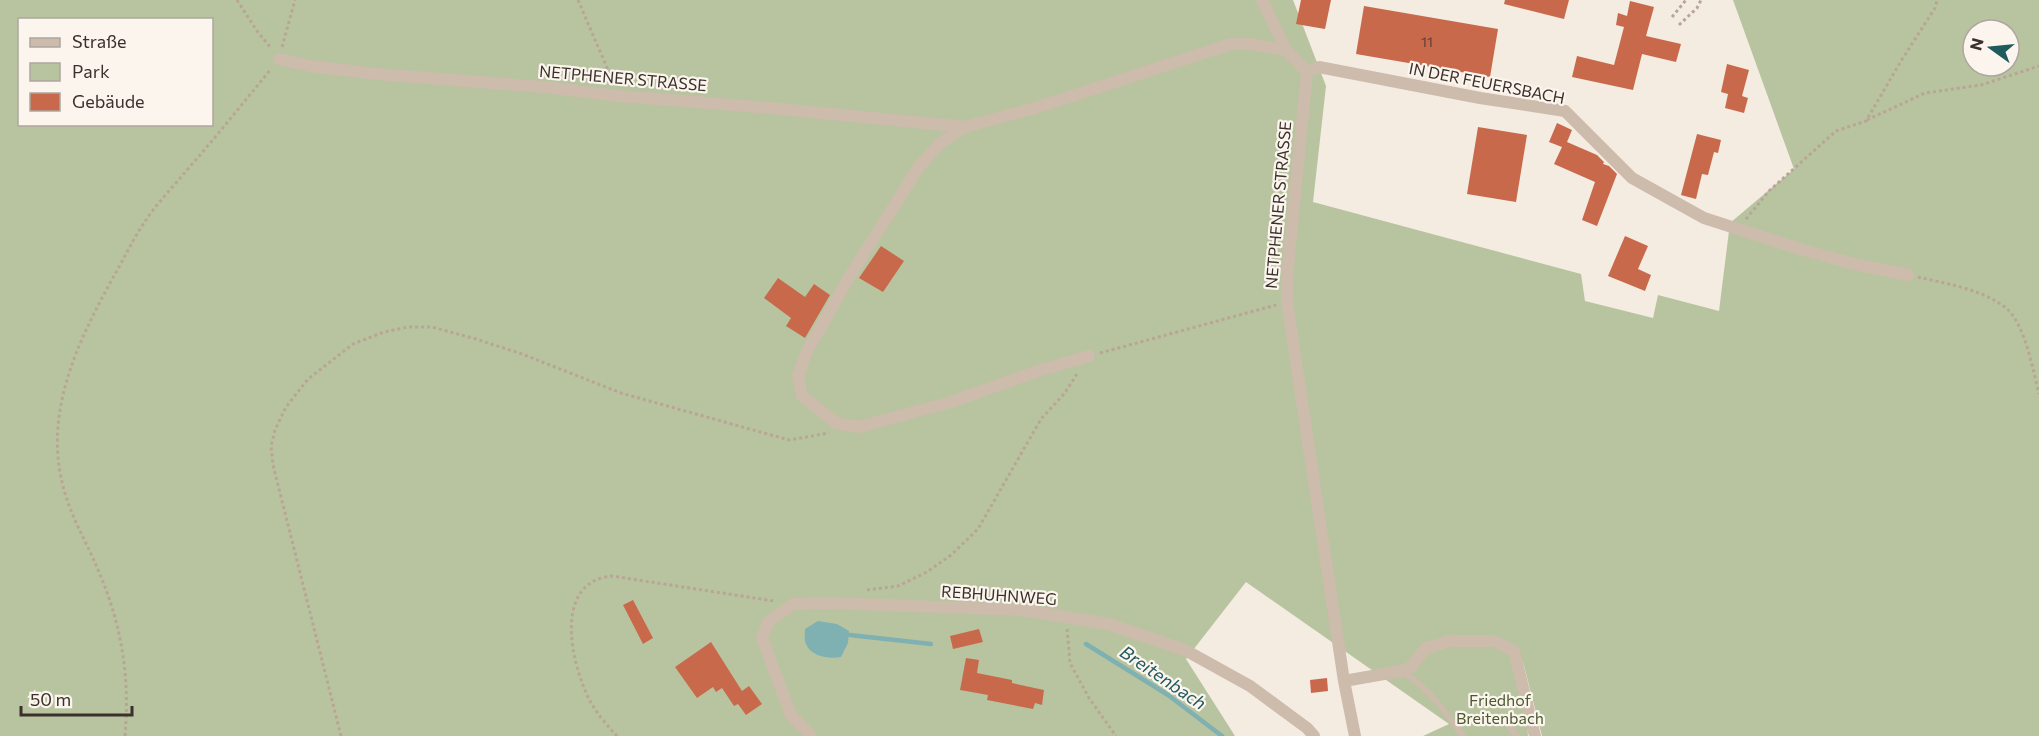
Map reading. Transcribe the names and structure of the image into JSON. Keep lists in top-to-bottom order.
{
  "streets": {
    "street": ["NETPHENER STRASSE", "IN DER FEUERSBACH", "REBHUHNWEG"]
  },
  "crossings": [
    ["NETPHENER STRASSE", "IN DER FEUERSBACH"]
  ],
  "water": ["Breitenbach"],
  "parks": ["Friedhof Breitenbach"],
  "house_numbers": ["11"],
  "legend": ["Straße", "Park", "Gebäude"],
  "scale_bar": "50 m",
  "north": "left"
}
